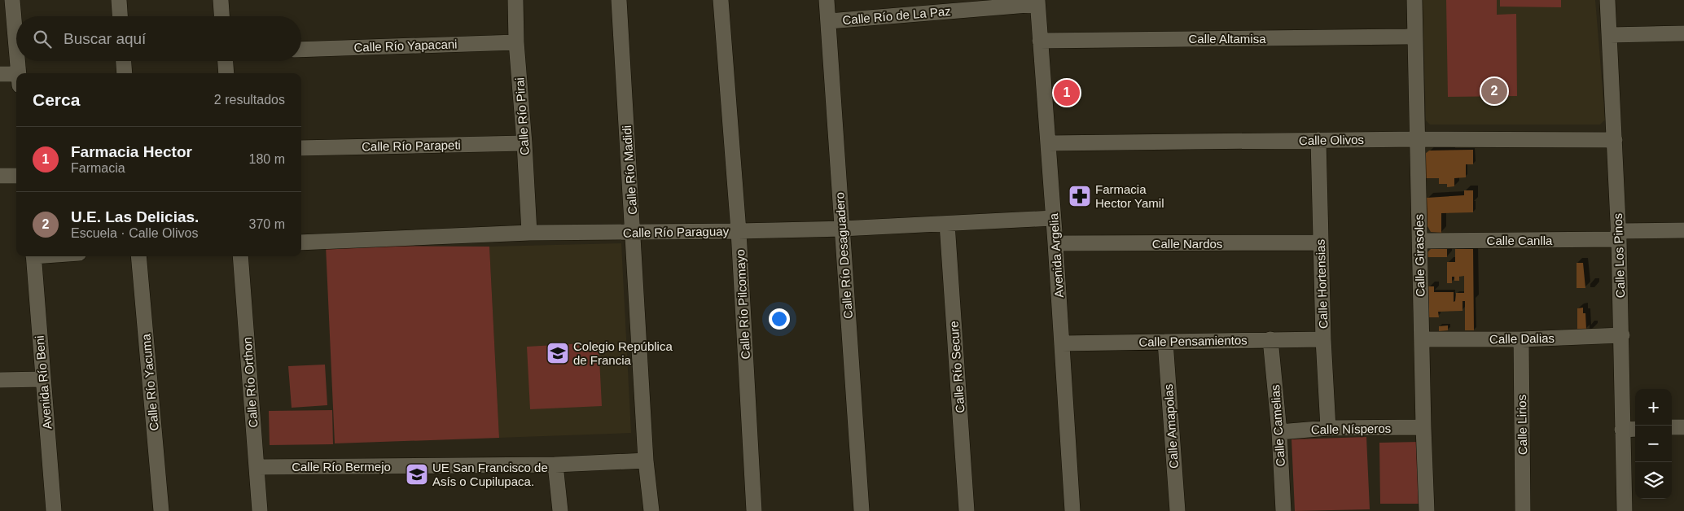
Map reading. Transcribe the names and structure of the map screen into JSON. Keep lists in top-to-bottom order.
{
  "streets": {
    "street": [
      "Calle Río de La Paz",
      "Calle Altamisa",
      "Calle Río Yapacani",
      "Calle Río Pirai",
      "Calle Olivos",
      "Calle Río Parapeti",
      "Calle Río Madidi",
      "Calle Río Paraguay",
      "Calle Canlla",
      "Calle Nardos",
      "Calle Río Desaguadero",
      "Avenida Argelia",
      "Calle Girasoles",
      "Calle Los Pinos",
      "Calle Hortensias",
      "Calle Río Pilcomayo",
      "Calle Dalias",
      "Calle Pensamientos",
      "Calle Río Secure",
      "Avenida Río Beni",
      "Calle Río Yacuma",
      "Calle Río Orthon",
      "Calle Lirios",
      "Calle Camelias",
      "Calle Amapolas",
      "Calle Nísperos",
      "Calle Río Bermejo"
    ]
  },
  "crossings": [
    ["Calle Río de La Paz", "Calle Río Desaguadero"],
    ["Calle Río de La Paz", "Avenida Argelia"],
    ["Calle Altamisa", "Avenida Argelia"],
    ["Calle Altamisa", "Calle Girasoles"],
    ["Calle Río Yapacani", "Calle Río Pirai"],
    ["Calle Río Pirai", "Calle Río Parapeti"],
    ["Calle Río Pirai", "Calle Río Paraguay"],
    ["Calle Olivos", "Avenida Argelia"],
    ["Calle Olivos", "Calle Girasoles"],
    ["Calle Olivos", "Calle Los Pinos"],
    ["Calle Olivos", "Calle Hortensias"],
    ["Calle Río Madidi", "Calle Río Paraguay"],
    ["Calle Río Madidi", "Calle Río Bermejo"],
    ["Calle Río Paraguay", "Calle Río Desaguadero"],
    ["Calle Río Paraguay", "Avenida Argelia"],
    ["Calle Río Paraguay", "Calle Río Pilcomayo"],
    ["Calle Río Paraguay", "Calle Río Secure"],
    ["Calle Canlla", "Calle Girasoles"],
    ["Calle Canlla", "Calle Los Pinos"],
    ["Calle Nardos", "Avenida Argelia"],
    ["Calle Nardos", "Calle Hortensias"],
    ["Avenida Argelia", "Calle Pensamientos"],
    ["Calle Girasoles", "Calle Dalias"],
    ["Calle Girasoles", "Calle Nísperos"],
    ["Calle Los Pinos", "Calle Dalias"],
    ["Calle Hortensias", "Calle Pensamientos"],
    ["Calle Hortensias", "Calle Nísperos"],
    ["Calle Dalias", "Calle Lirios"],
    ["Calle Pensamientos", "Calle Camelias"],
    ["Calle Pensamientos", "Calle Amapolas"],
    ["Calle Río Orthon", "Calle Río Bermejo"],
    ["Calle Camelias", "Calle Nísperos"]
  ],
  "places": {
    "pharmacy": ["Farmacia Hector Yamil"],
    "school or university": ["Colegio República de Francia", "UE San Francisco de Asís o Cupilupaca."]
  },
  "page": {
    "search": "Buscar aquí",
    "heading": ["Cerca", "2 resultados"],
    "pins": ["2", "1"],
    "list": [
      {
        "mark": "1",
        "name": "Farmacia Hector",
        "note": "Farmacia",
        "value": "180 m"
      },
      {
        "mark": "2",
        "name": "U.E. Las Delicias.",
        "note": "Escuela · Calle Olivos",
        "value": "370 m"
      }
    ],
    "map_buttons": ["+", "−"]
  }
}
